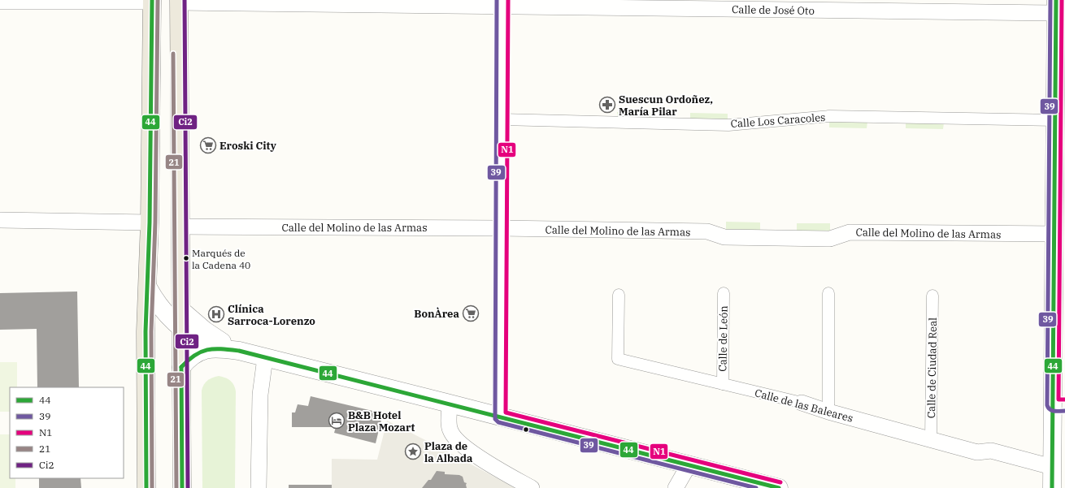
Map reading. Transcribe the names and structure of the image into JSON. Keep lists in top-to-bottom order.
{
  "streets": {
    "street": [
      "Calle de José Oto",
      "Calle Los Caracoles",
      "Calle del Molino de las Armas",
      "Calle de León",
      "Calle de Ciudad Real",
      "Calle de las Baleares"
    ]
  },
  "crossings": [
    ["Calle de León", "Calle de las Baleares"],
    ["Calle de Ciudad Real", "Calle de las Baleares"]
  ],
  "places": {
    "pharmacy": ["Suescun Ordoñez, María Pilar"],
    "supermarket": ["Eroski City", "BonÀrea"],
    "other": ["Marqués de la Cadena 40"],
    "hospital": ["Clínica Sarroca-Lorenzo"],
    "hotel": ["B&B Hotel Plaza Mozart"],
    "place": ["Plaza de la Albada"]
  },
  "lines": [
    "transit line 44",
    "transit line 39",
    "transit line N1",
    "transit line 21",
    "transit line Ci2"
  ],
  "legend": [
    "44",
    "39",
    "N1",
    "21",
    "Ci2"
  ]
}
